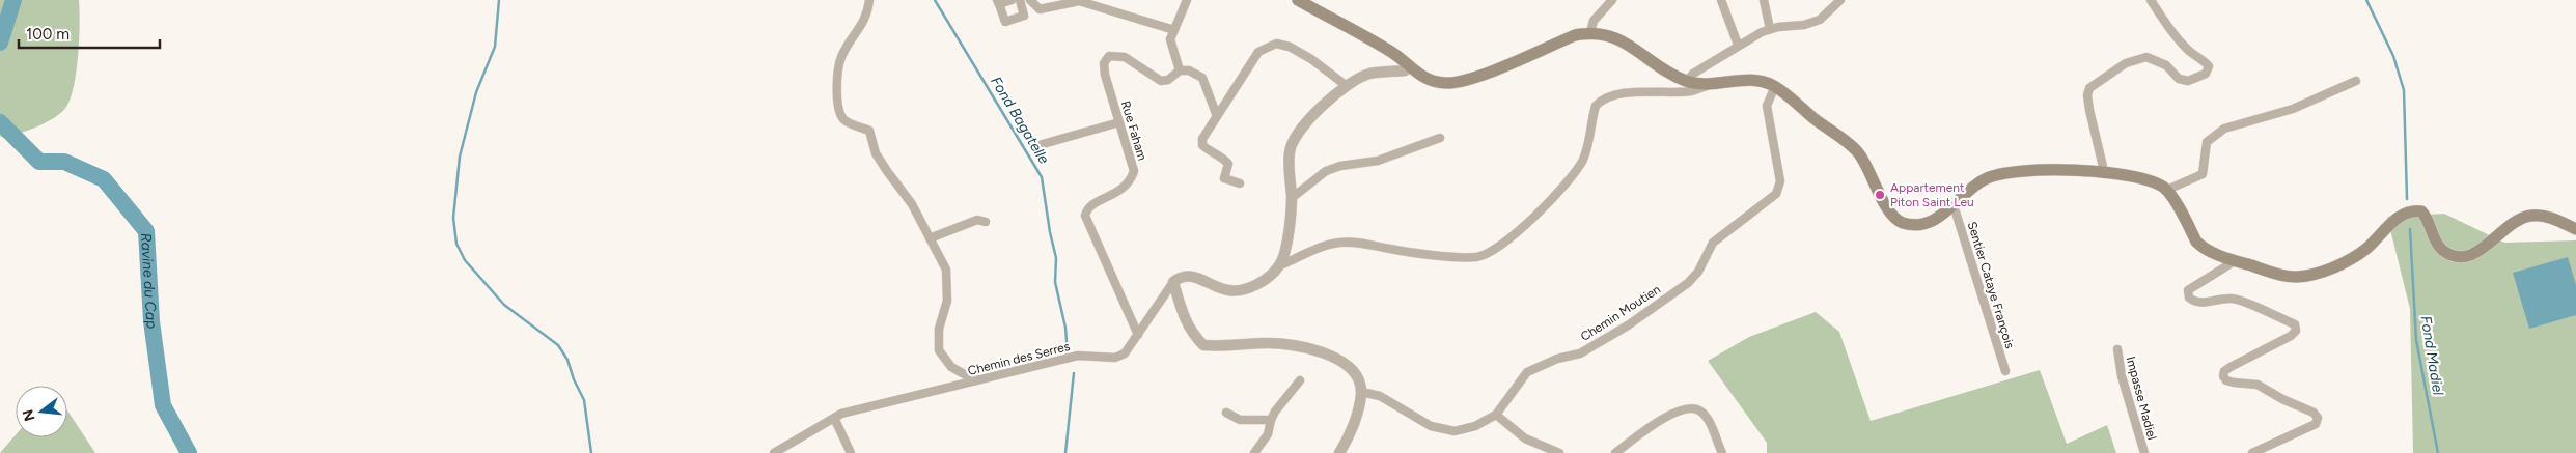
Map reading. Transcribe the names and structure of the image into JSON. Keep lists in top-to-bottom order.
{
  "streets": {
    "street": [
      "Rue Faham",
      "Sentier Cataye François",
      "Chemin Moutien",
      "Chemin des Serres",
      "Impasse Madiel"
    ]
  },
  "crossings": [
    ["Rue Faham", "Chemin des Serres"]
  ],
  "water": ["Fond Bagatelle", "Ravine du Cap", "Fond Madiel"],
  "places": ["Appartement Piton Saint Leu"],
  "scale_bar": "100 m",
  "north": "left"
}
